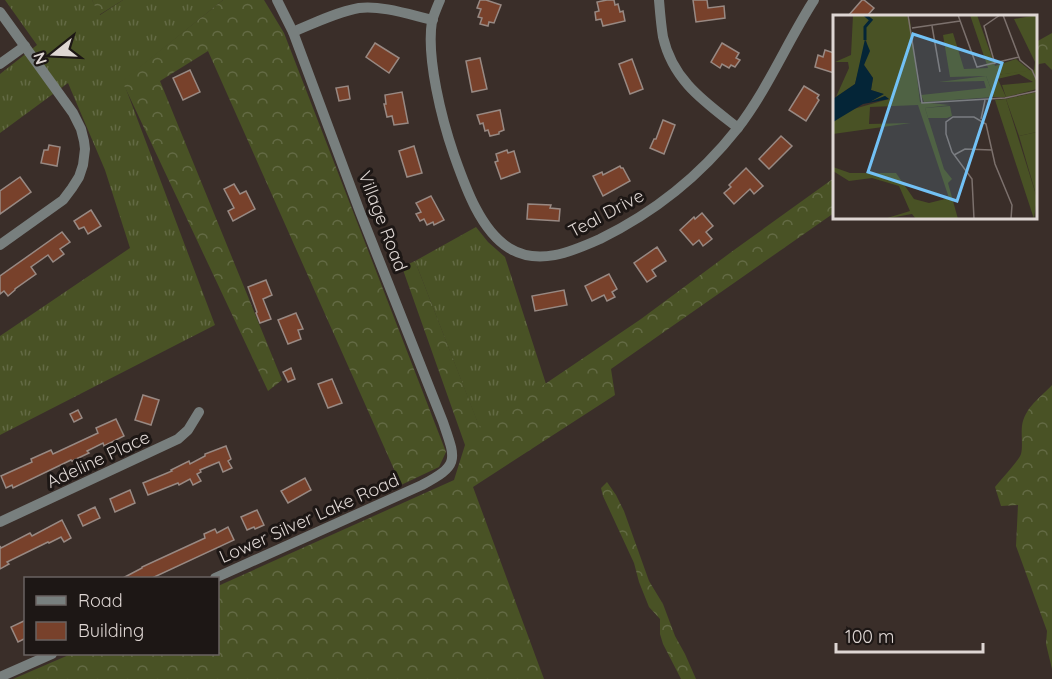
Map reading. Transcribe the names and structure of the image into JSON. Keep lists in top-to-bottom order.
{
  "streets": {
    "street": [
      "Teal Drive",
      "Village Road",
      "Adeline Place",
      "Lower Silver Lake Road"
    ]
  },
  "crossings": [
    ["Village Road", "Lower Silver Lake Road"]
  ],
  "legend": ["Road", "Building"],
  "scale_bar": "100 m",
  "north": "left"
}
